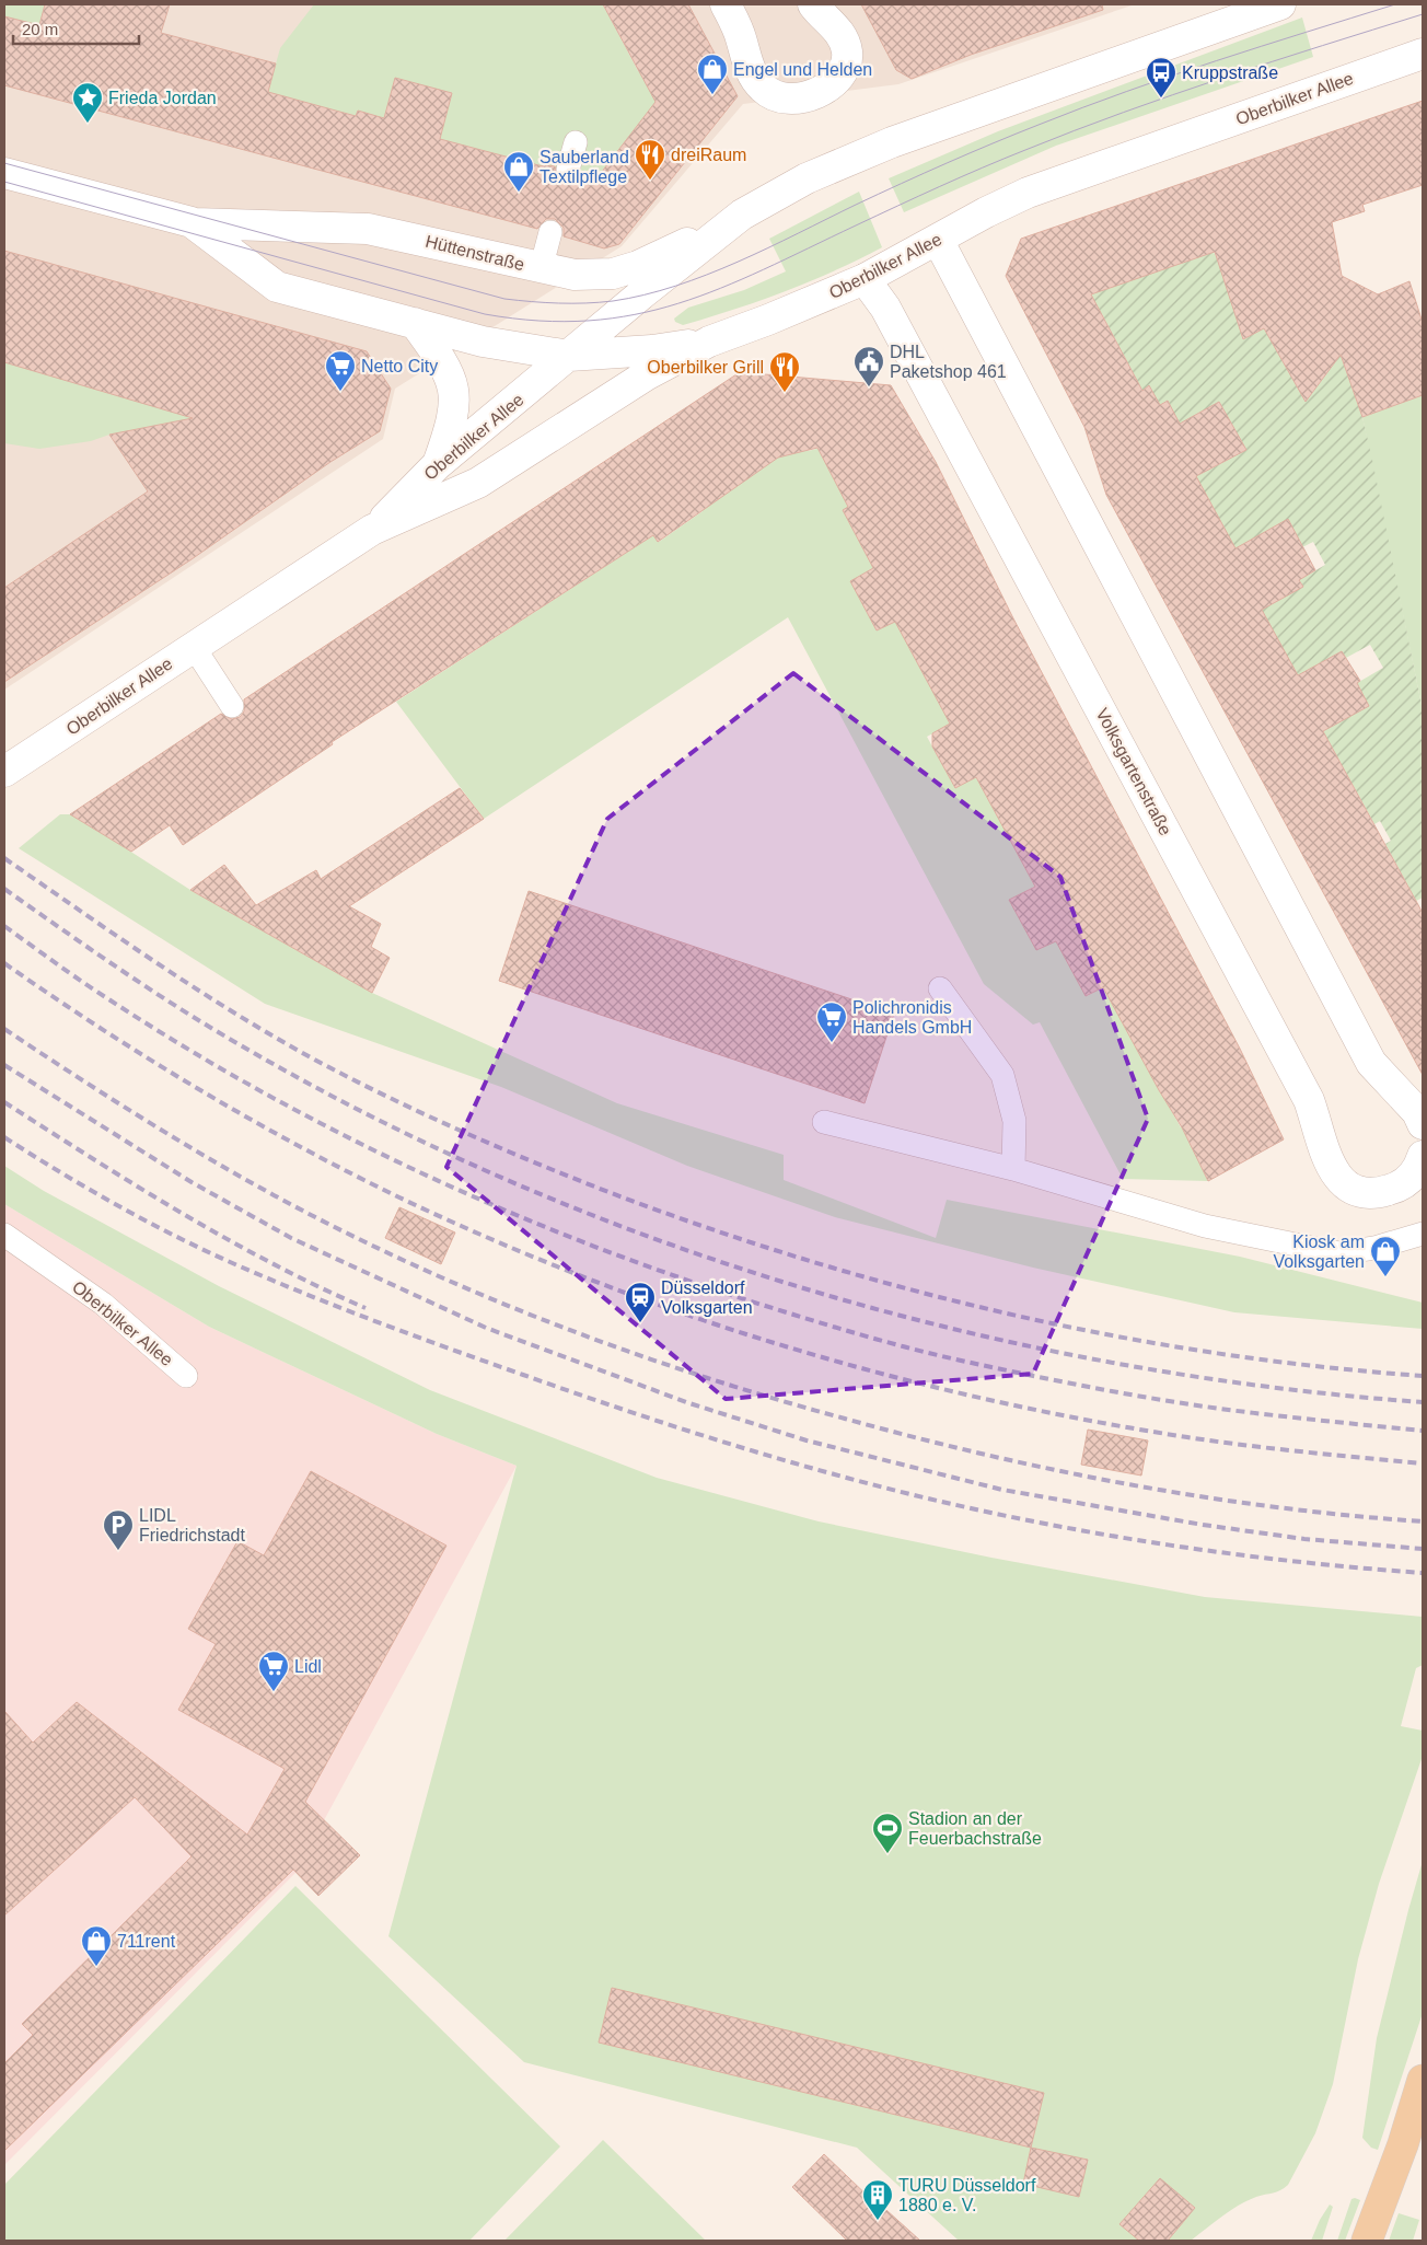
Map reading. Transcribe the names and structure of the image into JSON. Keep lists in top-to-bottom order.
{
  "streets": {
    "main road": ["Oberbilker Allee", "Hüttenstraße", "Volksgartenstraße"]
  },
  "crossings": [
    ["Oberbilker Allee", "Hüttenstraße"],
    ["Oberbilker Allee", "Volksgartenstraße"]
  ],
  "places": {
    "shop": [
      "Engel und Helden",
      "Sauberland Textilpflege",
      "Kiosk am Volksgarten",
      "711rent"
    ],
    "bus stop": ["Kruppstraße"],
    "place": ["Frieda Jordan"],
    "restaurant": ["dreiRaum", "Oberbilker Grill"],
    "public building": ["DHL Paketshop 461"],
    "supermarket": ["Netto City", "Polichronidis Handels GmbH", "Lidl"],
    "station": ["Düsseldorf Volksgarten"],
    "parking": ["LIDL Friedrichstadt"],
    "sports": ["Stadion an der Feuerbachstraße"],
    "building": ["TURU Düsseldorf 1880 e. V."]
  },
  "scale_bar": "20 m"
}
